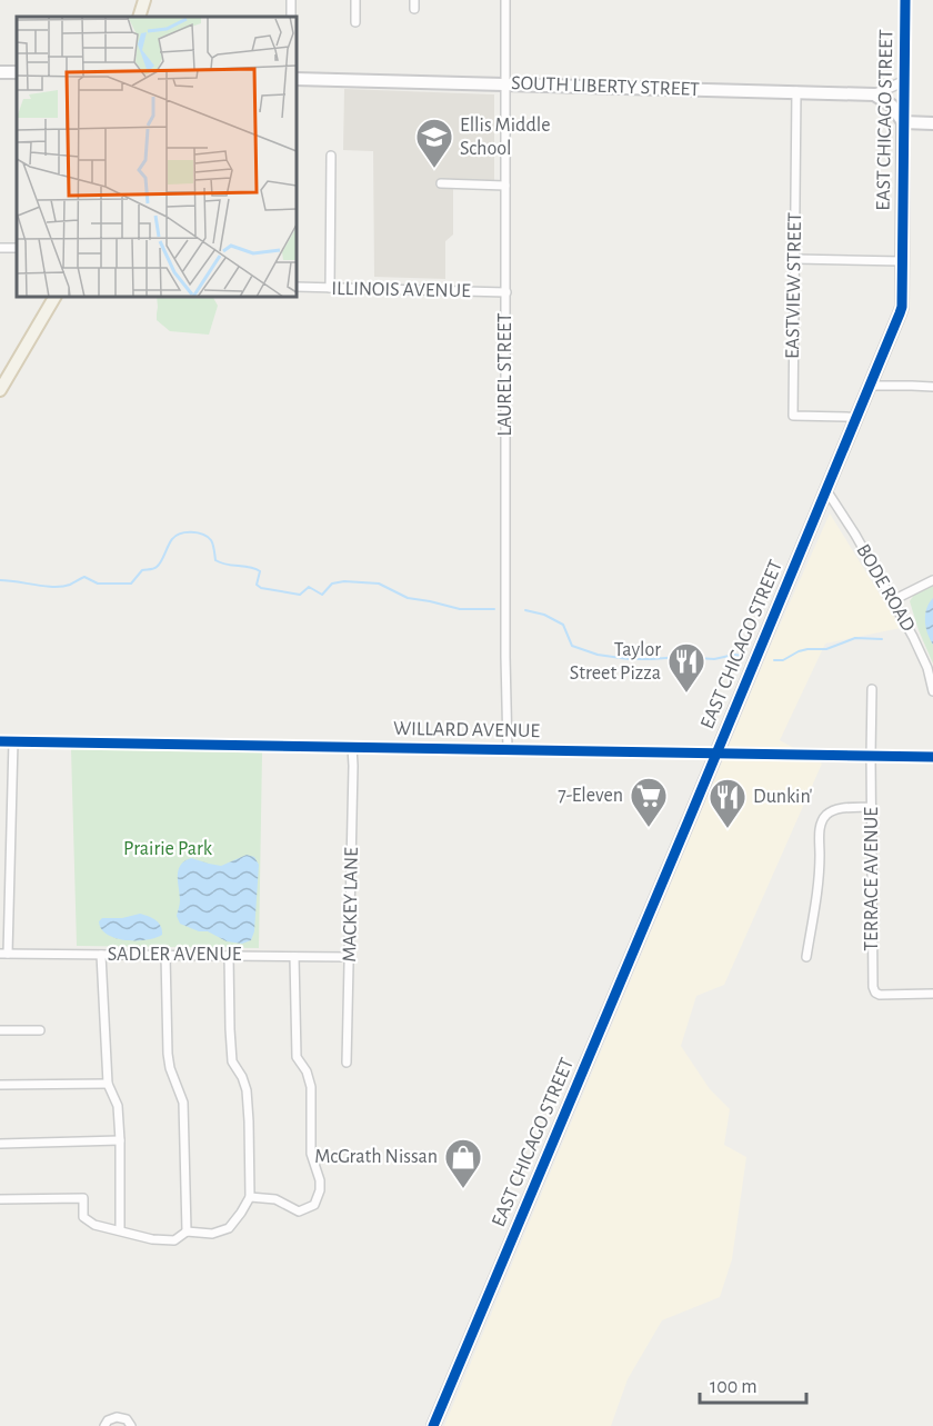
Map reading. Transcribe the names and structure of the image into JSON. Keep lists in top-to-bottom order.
{
  "streets": {
    "main road": ["SOUTH LIBERTY STREET", "EAST CHICAGO STREET"],
    "street": [
      "EASTVIEW STREET",
      "ILLINOIS AVENUE",
      "LAUREL STREET",
      "BODE ROAD",
      "WILLARD AVENUE",
      "TERRACE AVENUE",
      "MACKEY LANE",
      "SADLER AVENUE"
    ]
  },
  "crossings": [
    ["SOUTH LIBERTY STREET", "EASTVIEW STREET"],
    ["SOUTH LIBERTY STREET", "LAUREL STREET"],
    ["EAST CHICAGO STREET", "EASTVIEW STREET"],
    ["EAST CHICAGO STREET", "BODE ROAD"],
    ["EAST CHICAGO STREET", "WILLARD AVENUE"],
    ["ILLINOIS AVENUE", "LAUREL STREET"],
    ["LAUREL STREET", "WILLARD AVENUE"],
    ["WILLARD AVENUE", "TERRACE AVENUE"],
    ["WILLARD AVENUE", "MACKEY LANE"],
    ["MACKEY LANE", "SADLER AVENUE"]
  ],
  "parks": ["Prairie Park"],
  "places": {
    "school or university": ["Ellis Middle School"],
    "restaurant": ["Taylor Street Pizza", "Dunkin'"],
    "supermarket": ["7-Eleven"],
    "shop": ["McGrath Nissan"]
  },
  "scale_bar": "100 m"
}
